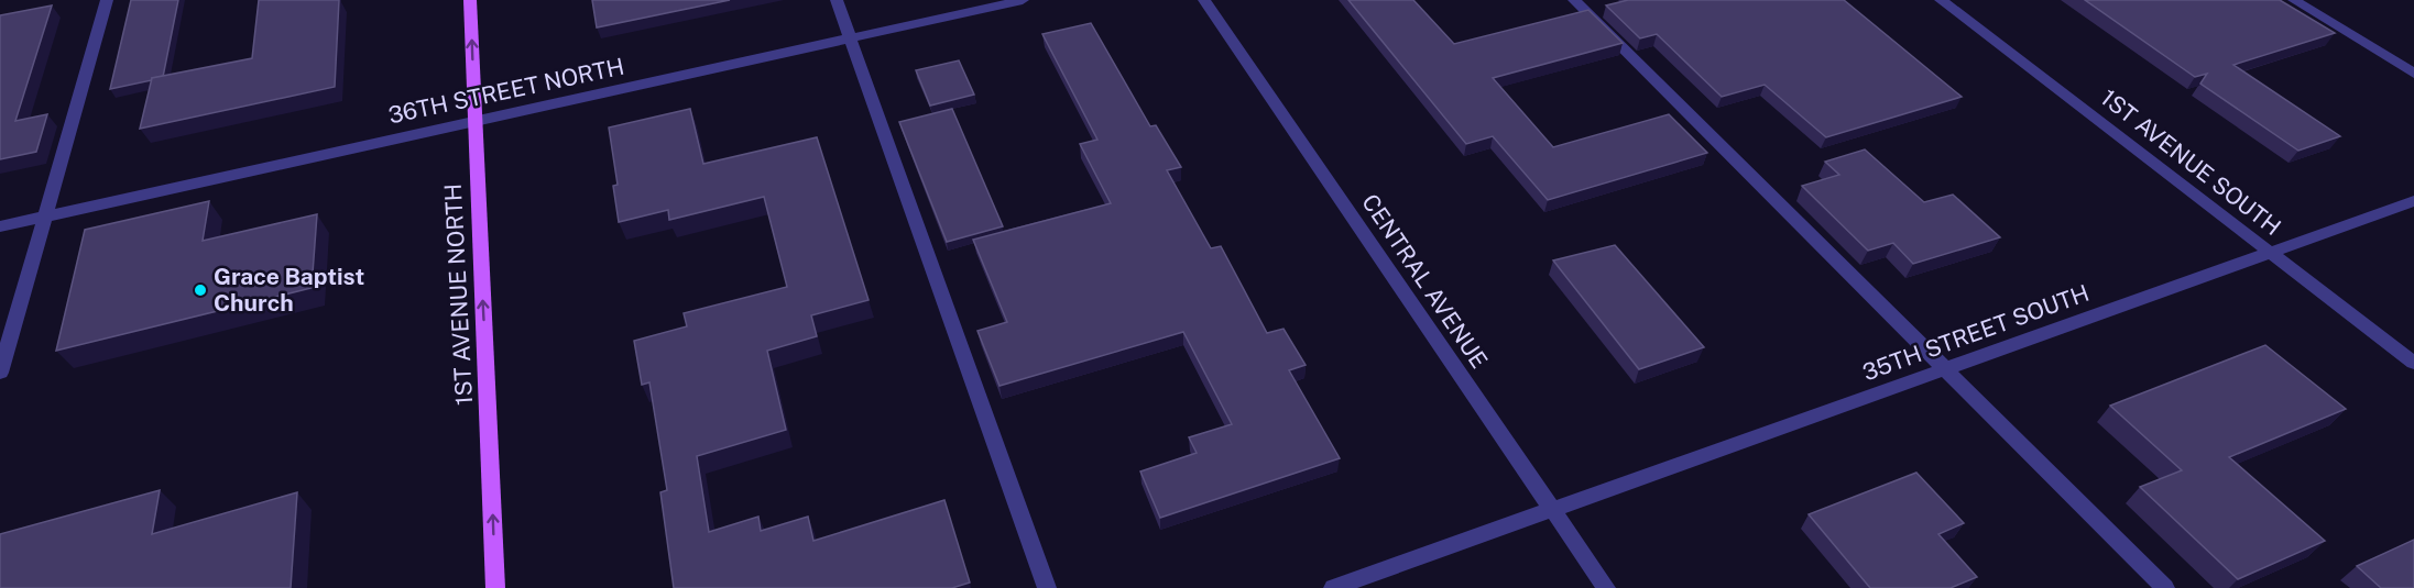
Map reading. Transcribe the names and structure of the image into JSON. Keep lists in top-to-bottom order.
{
  "streets": {
    "main road": ["1ST AVENUE NORTH"],
    "street": [
      "36TH STREET NORTH",
      "1ST AVENUE SOUTH",
      "CENTRAL AVENUE",
      "35TH STREET SOUTH"
    ]
  },
  "crossings": [
    ["36TH STREET NORTH", "1ST AVENUE NORTH"],
    ["1ST AVENUE SOUTH", "35TH STREET SOUTH"],
    ["CENTRAL AVENUE", "35TH STREET SOUTH"]
  ],
  "one_way": ["1ST AVENUE NORTH"],
  "places": ["Grace Baptist Church"]
}
